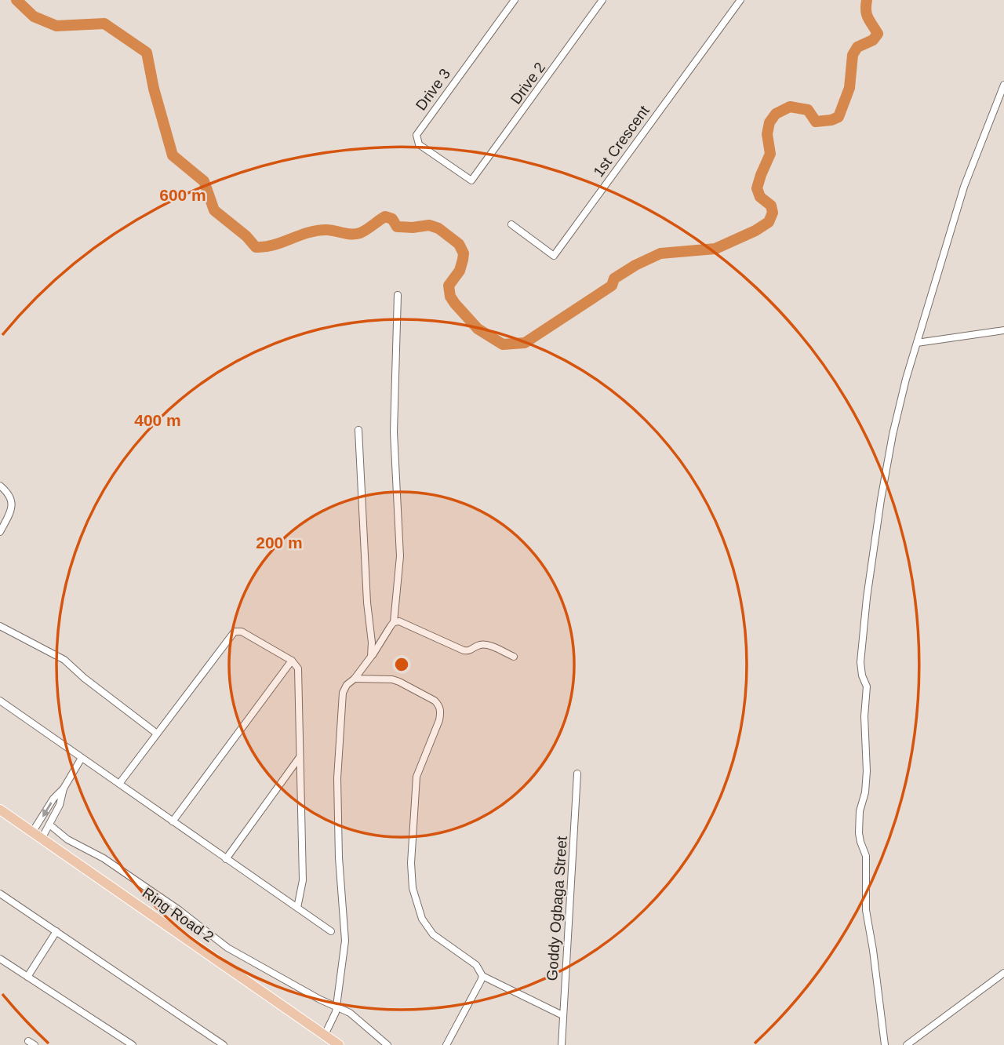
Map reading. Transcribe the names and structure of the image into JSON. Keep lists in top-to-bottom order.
{
  "streets": {
    "main road": ["Ring Road 2"],
    "street": [
      "Drive 2",
      "Drive 3",
      "1st Crescent",
      "Goddy Ogbaga Street"
    ]
  },
  "crossings": [
    ["Drive 2", "Drive 3"]
  ],
  "rings": ["600 m", "400 m", "200 m"]
}
